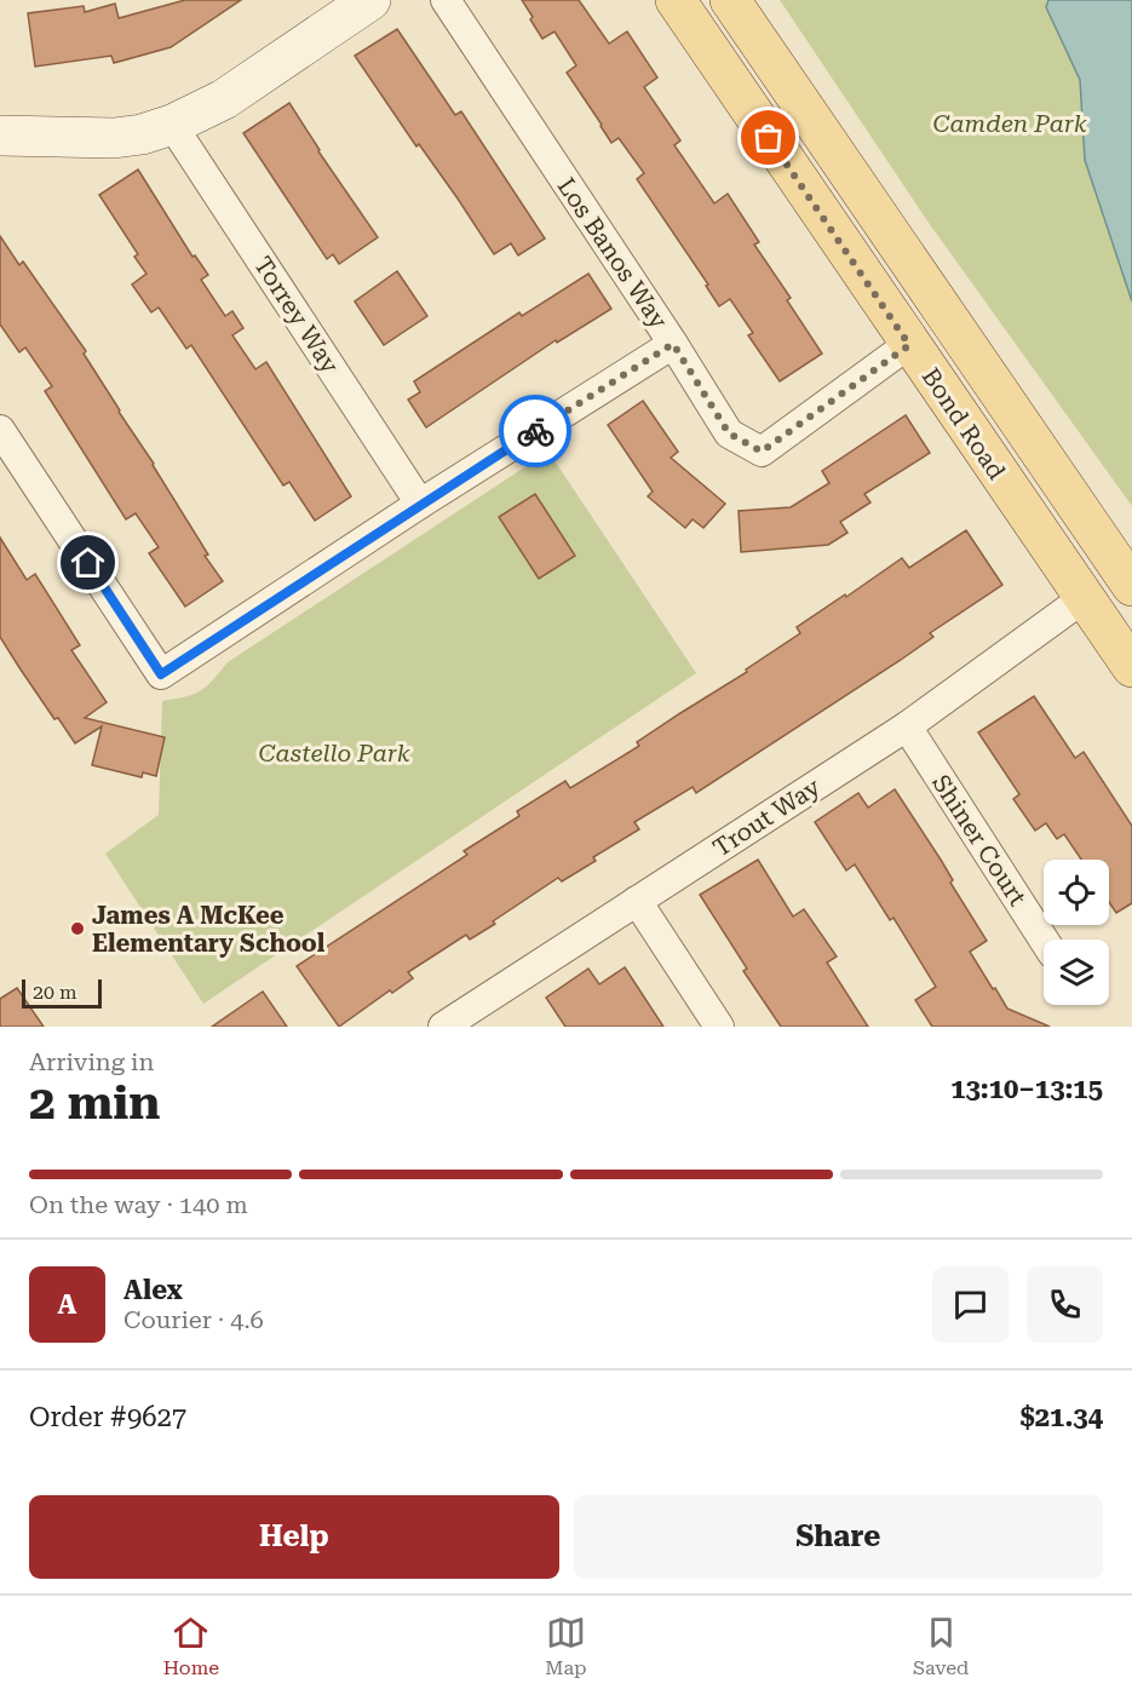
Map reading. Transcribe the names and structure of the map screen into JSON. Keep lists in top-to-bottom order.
{
  "streets": {
    "main road": ["Bond Road"],
    "street": [
      "Los Banos Way",
      "Torrey Way",
      "Trout Way",
      "Shiner Court"
    ]
  },
  "crossings": [
    ["Los Banos Way", "Bond Road"],
    ["Bond Road", "Trout Way"],
    ["Trout Way", "Shiner Court"]
  ],
  "parks": ["Camden Park", "Castello Park"],
  "places": ["James A McKee Elementary School"],
  "scale_bar": "20 m",
  "page": {
    "scale": "20 m",
    "heading": ["2 min", "Arriving in", "13:10–13:15"],
    "panel": [
      "Alex",
      "Courier · 4.6",
      "Order #9627",
      "$21.34"
    ],
    "bar": "On the way · 140 m",
    "round": "A",
    "buttons": ["Help", "Share"],
    "tabs": ["Home", "Map", "Saved"]
  }
}
